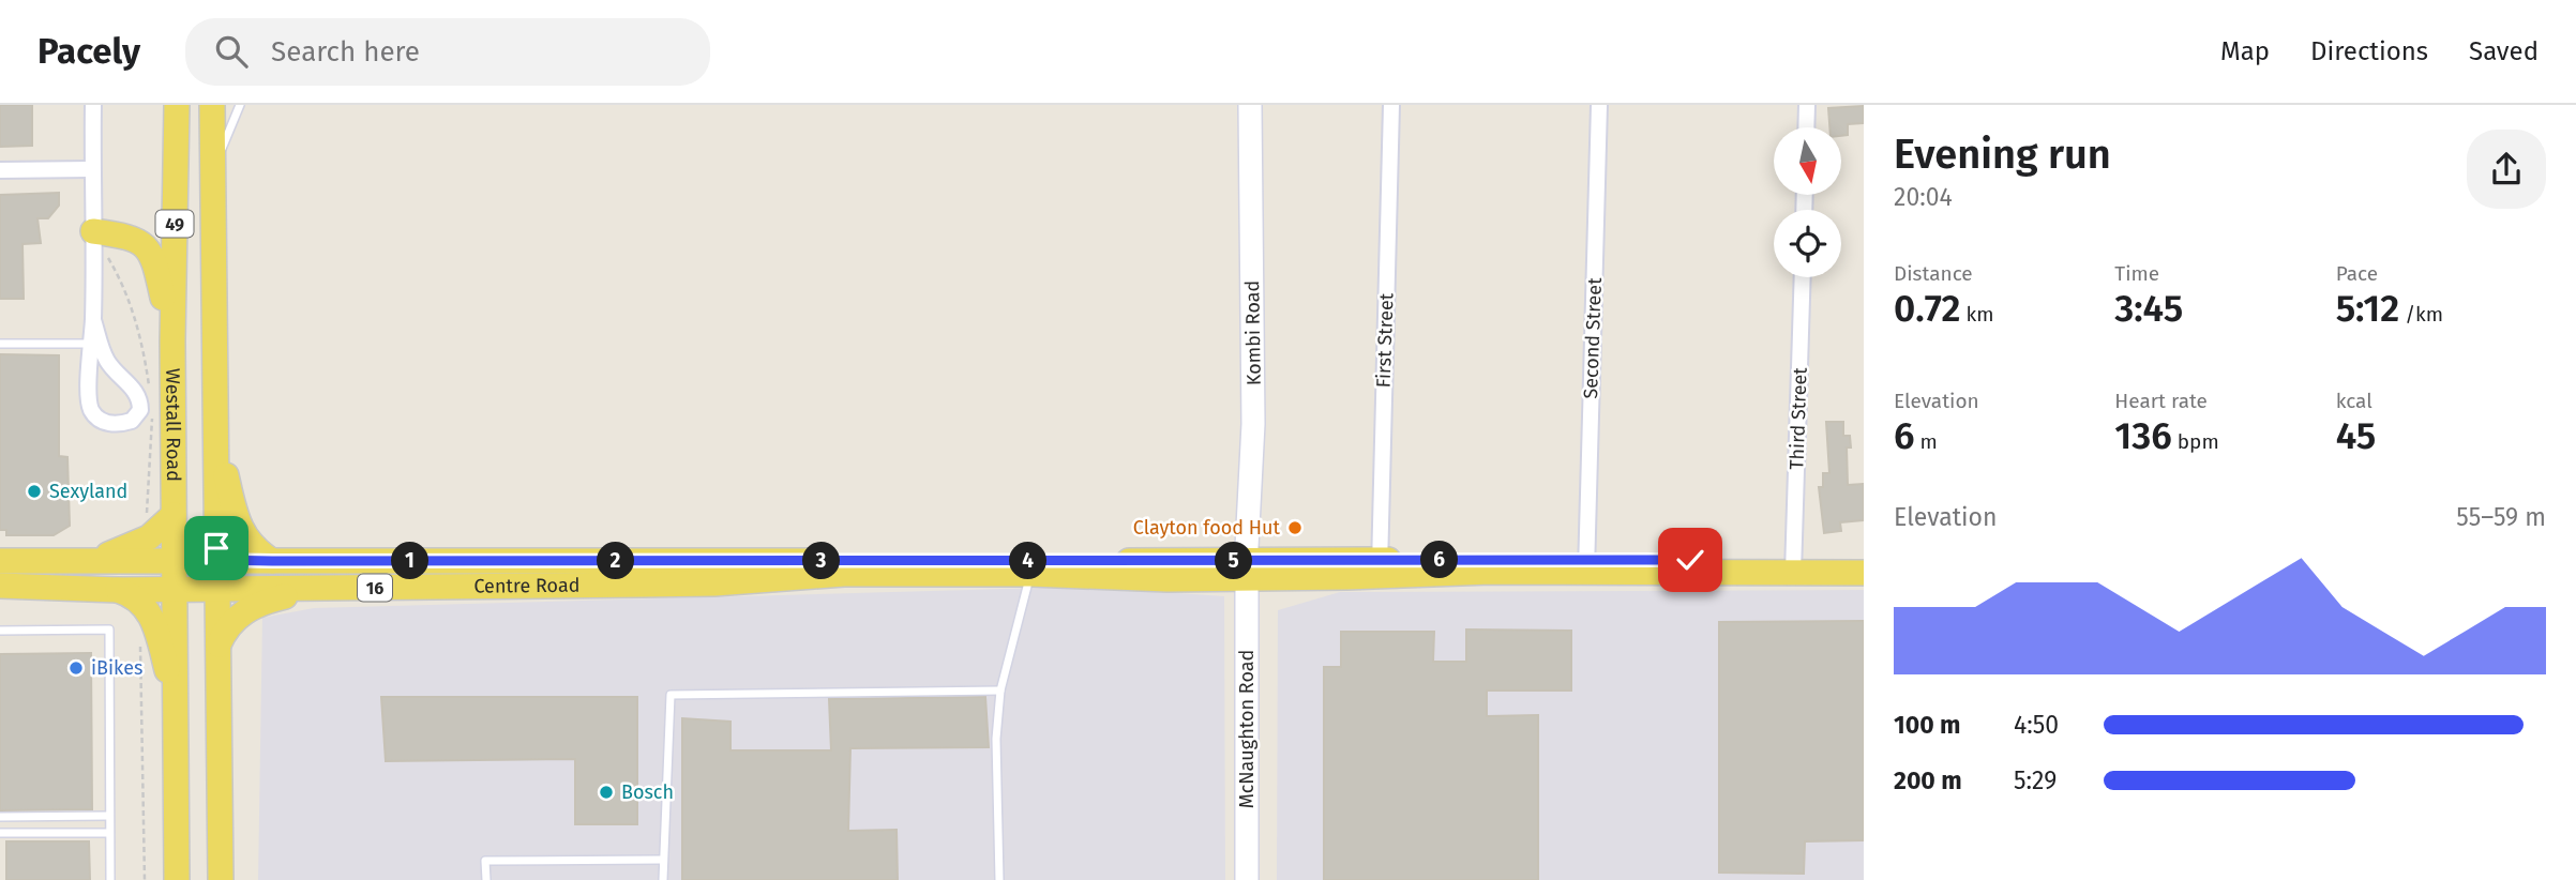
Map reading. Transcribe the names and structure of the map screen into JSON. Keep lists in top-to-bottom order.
{
  "streets": {
    "main road": [
      "49",
      "Kombi Road",
      "Westall Road",
      "Centre Road",
      "16",
      "McNaughton Road"
    ],
    "street": ["Second Street", "First Street", "Third Street"]
  },
  "crossings": [
    ["49", "Centre Road"],
    ["Kombi Road", "Centre Road"],
    ["Kombi Road", "McNaughton Road"],
    ["Second Street", "Centre Road"],
    ["First Street", "Centre Road"],
    ["Third Street", "Centre Road"],
    ["Westall Road", "Centre Road"],
    ["Centre Road", "McNaughton Road"]
  ],
  "places": [
    "Sexyland",
    "Clayton food Hut",
    "iBikes",
    "Bosch"
  ],
  "north": "bottom",
  "page": {
    "header": "Pacely",
    "search": "Search here",
    "nav": ["Map", "Directions", "Saved"],
    "heading": ["Evening run", "20:04"],
    "stats": [
      ["Distance", "0.72 km"],
      ["Time", "3:45"],
      ["Pace", "5:12 /km"],
      ["Elevation", "6 m"],
      ["Heart rate", "136 bpm"],
      ["kcal", "45"]
    ],
    "chart": ["Elevation", "55–59 m"],
    "pins": [
      "6",
      "1",
      "2",
      "3",
      "4",
      "5"
    ],
    "list": [
      {
        "name": "100 m",
        "note": "4:50"
      },
      {
        "name": "200 m",
        "note": "5:29"
      }
    ]
  }
}
